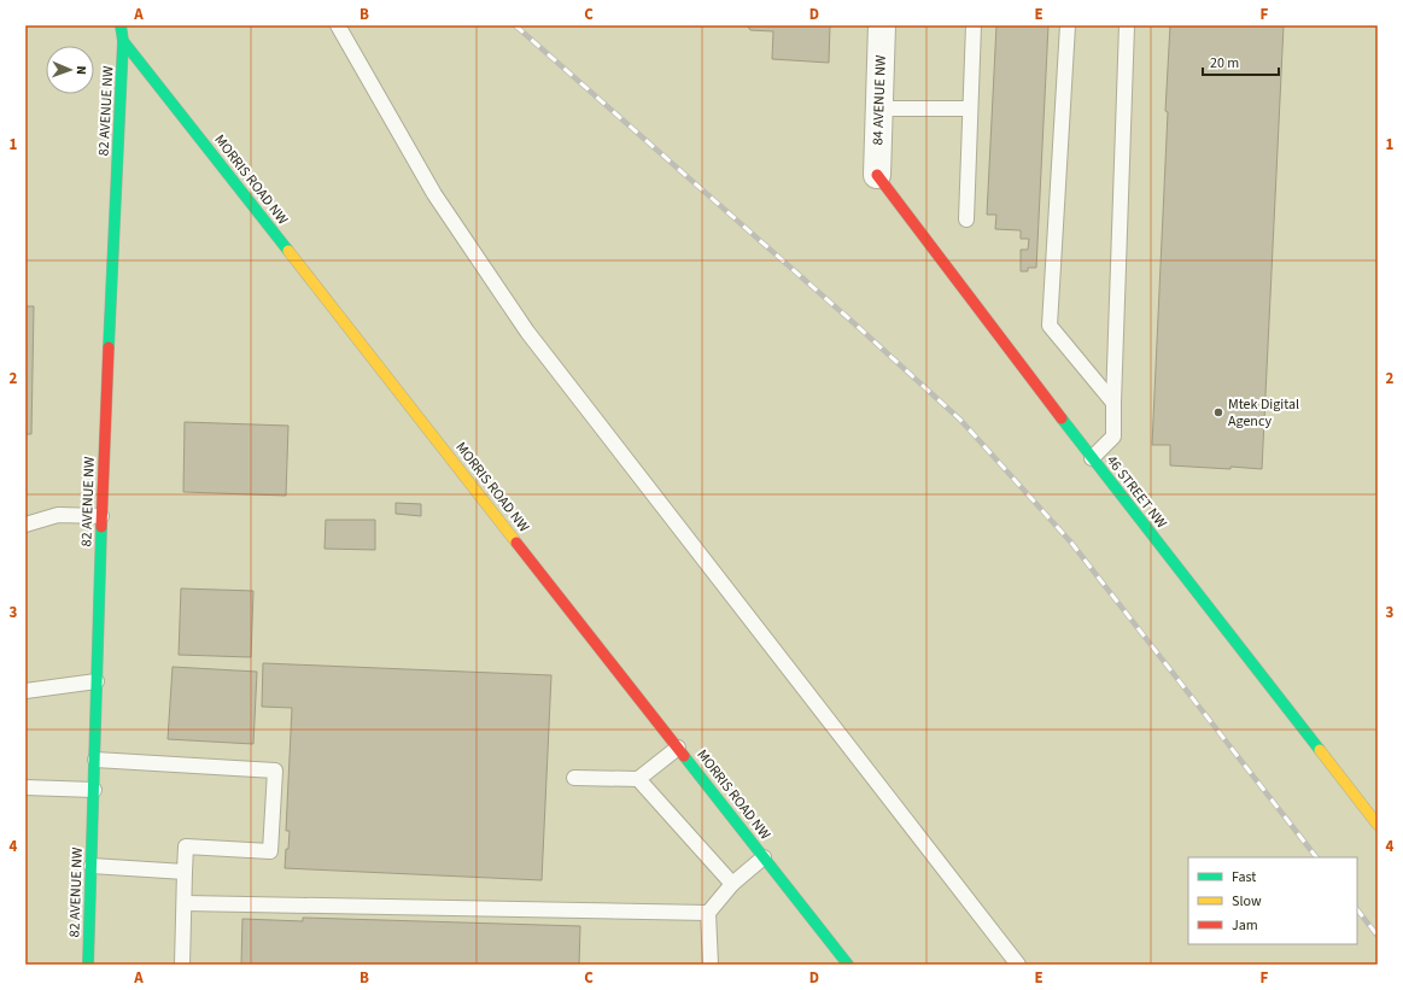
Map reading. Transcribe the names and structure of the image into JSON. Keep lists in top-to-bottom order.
{
  "streets": {
    "street": [
      "84 AVENUE NW",
      "82 AVENUE NW",
      "MORRIS ROAD NW",
      "46 STREET NW"
    ]
  },
  "crossings": [
    ["84 AVENUE NW", "46 STREET NW"],
    ["82 AVENUE NW", "MORRIS ROAD NW"]
  ],
  "places": ["Mtek Digital Agency"],
  "legend": ["Fast", "Slow", "Jam"],
  "scale_bar": "20 m",
  "north": "right",
  "grid": {
    "columns": [
      "A",
      "B",
      "C",
      "D",
      "E",
      "F"
    ],
    "rows": [
      "1",
      "2",
      "3",
      "4"
    ]
  }
}
